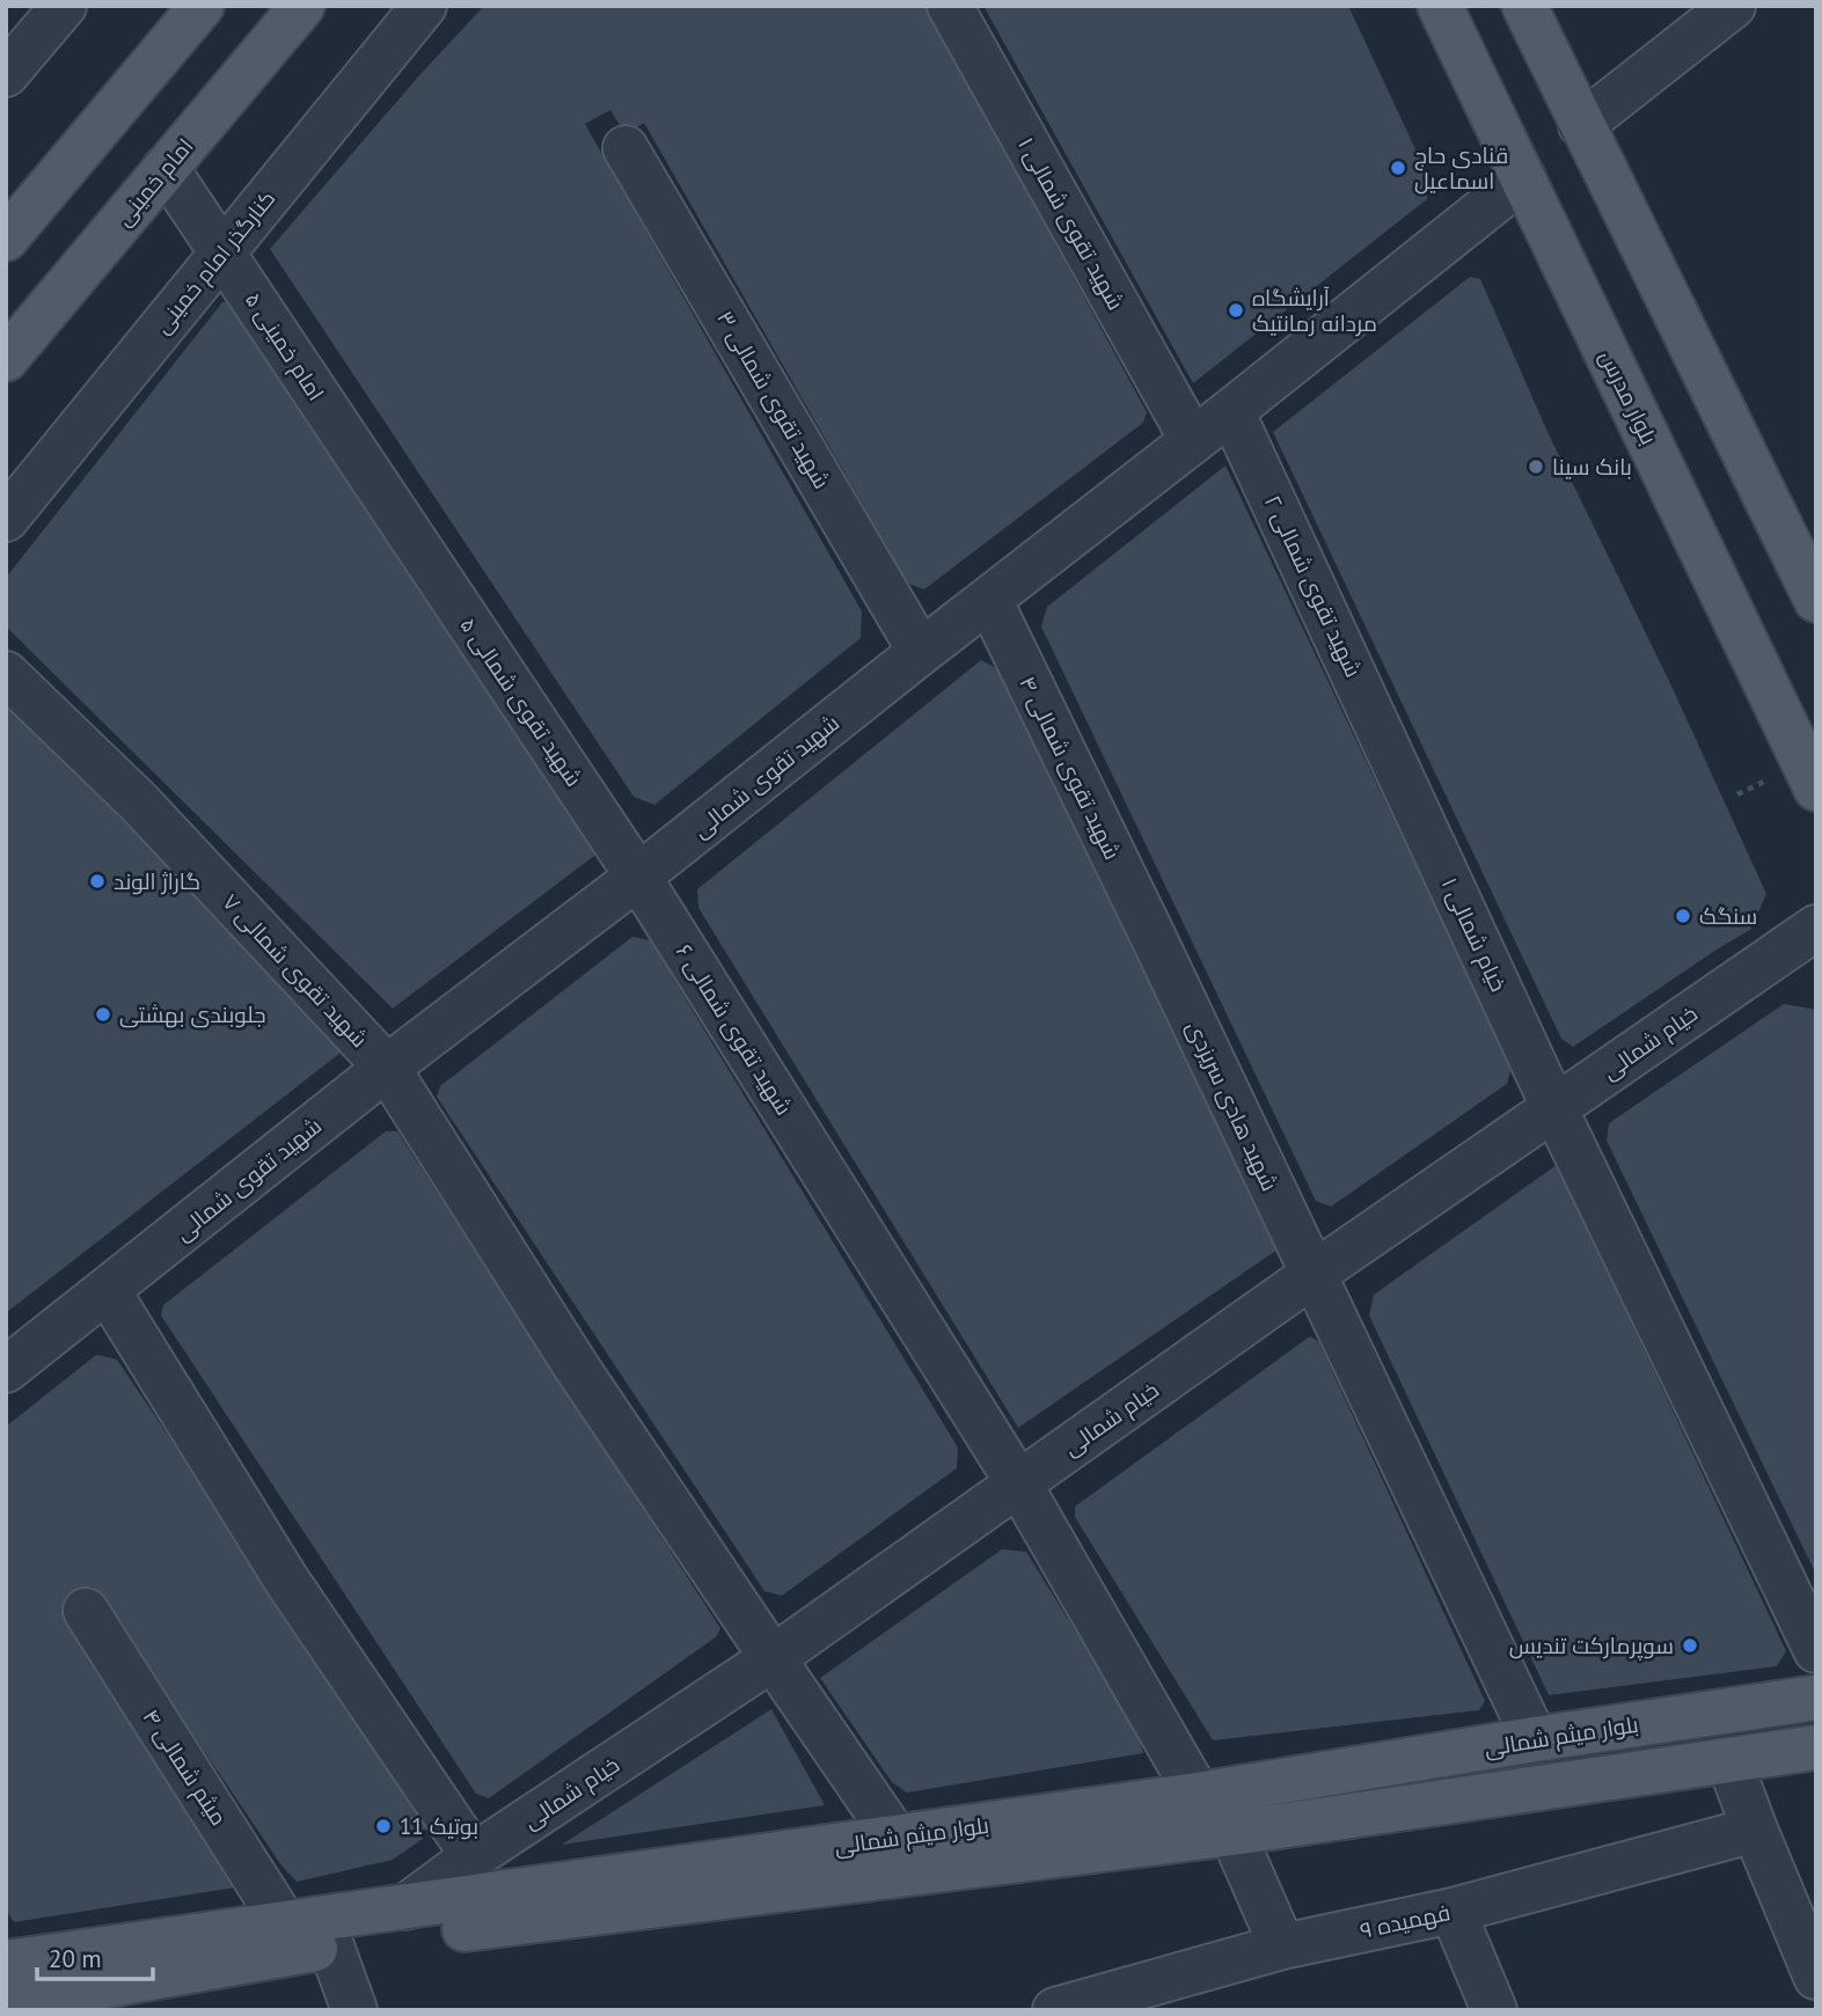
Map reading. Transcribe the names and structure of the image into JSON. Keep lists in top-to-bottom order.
{
  "streets": {
    "main road": ["امام خمینی", "بلوار مدرس", "بلوار میثم شمالی"],
    "street": [
      "شهید تقوی شمالی ۱",
      "کنارگذر امام خمینی",
      "امام خمینی ۵",
      "شهید تقوی شمالی ۳",
      "شهید تقوی شمالی ۲",
      "شهید تقوی شمالی ۵",
      "شهید تقوی شمالی ۴",
      "شهید تقوی شمالی",
      "خیام شمالی ۱",
      "شهید تقوی شمالی ۷",
      "شهید تقوی شمالی ۶",
      "خیام شمالی",
      "شهید هادی سریزدی",
      "میثم شمالی ۴",
      "فهمیده ۹"
    ]
  },
  "crossings": [
    ["امام خمینی", "امام خمینی ۵"],
    ["شهید تقوی شمالی ۱", "شهید تقوی شمالی"],
    ["کنارگذر امام خمینی", "امام خمینی ۵"],
    ["امام خمینی ۵", "شهید تقوی شمالی ۵"],
    ["بلوار مدرس", "شهید تقوی شمالی"],
    ["شهید تقوی شمالی ۳", "شهید تقوی شمالی"],
    ["شهید تقوی شمالی ۲", "شهید تقوی شمالی"],
    ["شهید تقوی شمالی ۲", "خیام شمالی ۱"],
    ["شهید تقوی شمالی ۵", "شهید تقوی شمالی"],
    ["شهید تقوی شمالی ۵", "شهید تقوی شمالی ۶"],
    ["شهید تقوی شمالی ۴", "شهید تقوی شمالی"],
    ["شهید تقوی شمالی ۴", "شهید هادی سریزدی"],
    ["شهید تقوی شمالی", "شهید تقوی شمالی ۷"],
    ["شهید تقوی شمالی", "شهید تقوی شمالی ۶"],
    ["خیام شمالی ۱", "خیام شمالی"],
    ["شهید تقوی شمالی ۷", "خیام شمالی"],
    ["شهید تقوی شمالی ۷", "بلوار میثم شمالی"],
    ["شهید تقوی شمالی ۶", "خیام شمالی"],
    ["شهید تقوی شمالی ۶", "بلوار میثم شمالی"],
    ["خیام شمالی", "شهید هادی سریزدی"],
    ["خیام شمالی", "بلوار میثم شمالی"],
    ["شهید هادی سریزدی", "بلوار میثم شمالی"],
    ["بلوار میثم شمالی", "میثم شمالی ۴"]
  ],
  "places": [
    "قنادی حاج اسماعیل",
    "آرایشگاه مردانه رمانتیک",
    "بانک سینا",
    "گاراژ الوند",
    "سنگک",
    "جلوبندی بهشتی",
    "سوپرمارکت تندیس",
    "بوتیک 11"
  ],
  "scale_bar": "20 m"
}
